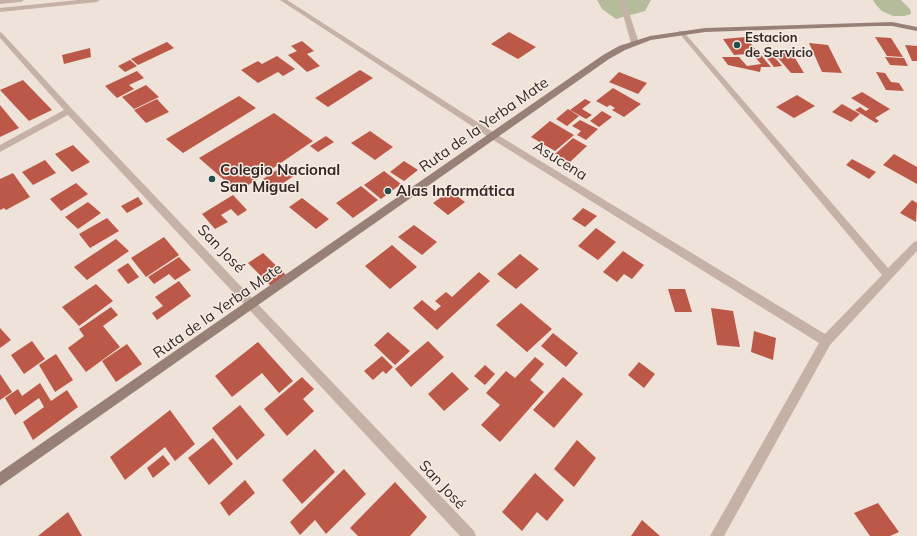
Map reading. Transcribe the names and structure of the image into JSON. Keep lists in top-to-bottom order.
{
  "streets": {
    "main road": ["Ruta de la Yerba Mate"],
    "street": ["Asucena", "San José"]
  },
  "crossings": [
    ["Ruta de la Yerba Mate", "Asucena"],
    ["Ruta de la Yerba Mate", "San José"]
  ],
  "places": ["Estacion de Servicio", "Colegio Nacional San Miguel", "Alas Informática"]
}
